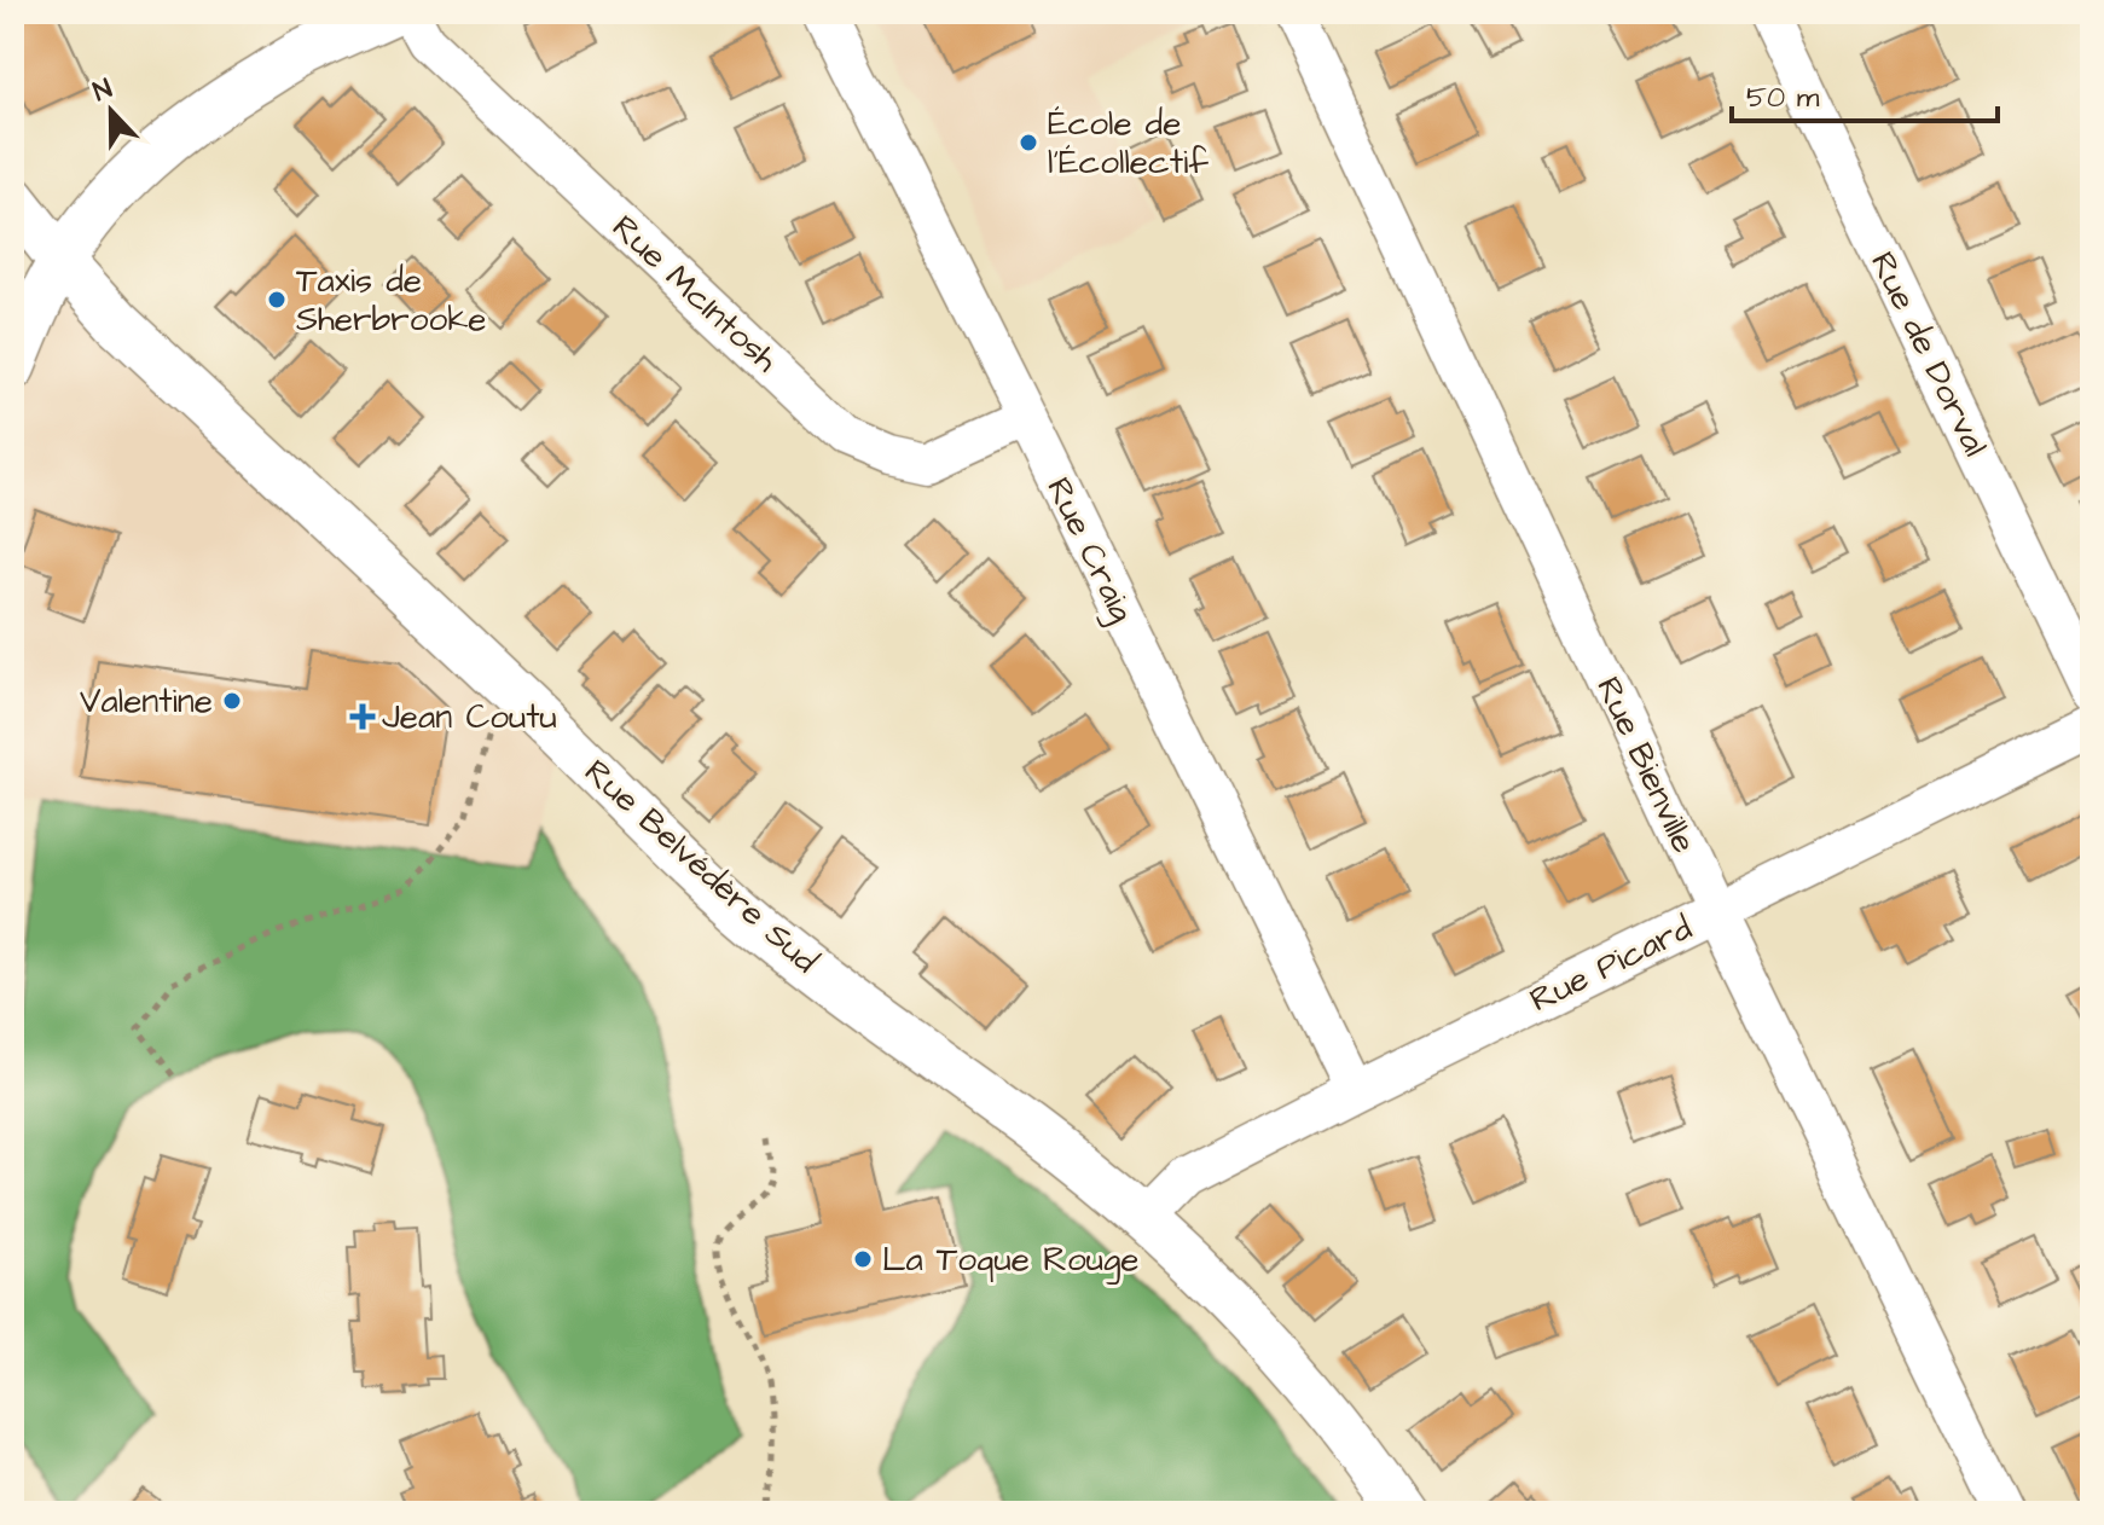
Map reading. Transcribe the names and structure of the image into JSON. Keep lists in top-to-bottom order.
{
  "streets": {
    "street": [
      "Rue McIntosh",
      "Rue de Dorval",
      "Rue Craig",
      "Rue Bienville",
      "Rue Belvédère Sud",
      "Rue Picard"
    ]
  },
  "crossings": [
    ["Rue McIntosh", "Rue Craig"],
    ["Rue Craig", "Rue Picard"],
    ["Rue Bienville", "Rue Picard"],
    ["Rue Belvédère Sud", "Rue Picard"]
  ],
  "places": {
    "other": [
      "École de l'Écollectif",
      "Taxis de Sherbrooke",
      "Valentine",
      "La Toque Rouge"
    ],
    "health": ["Jean Coutu"]
  },
  "scale_bar": "50 m",
  "north": "top"
}
